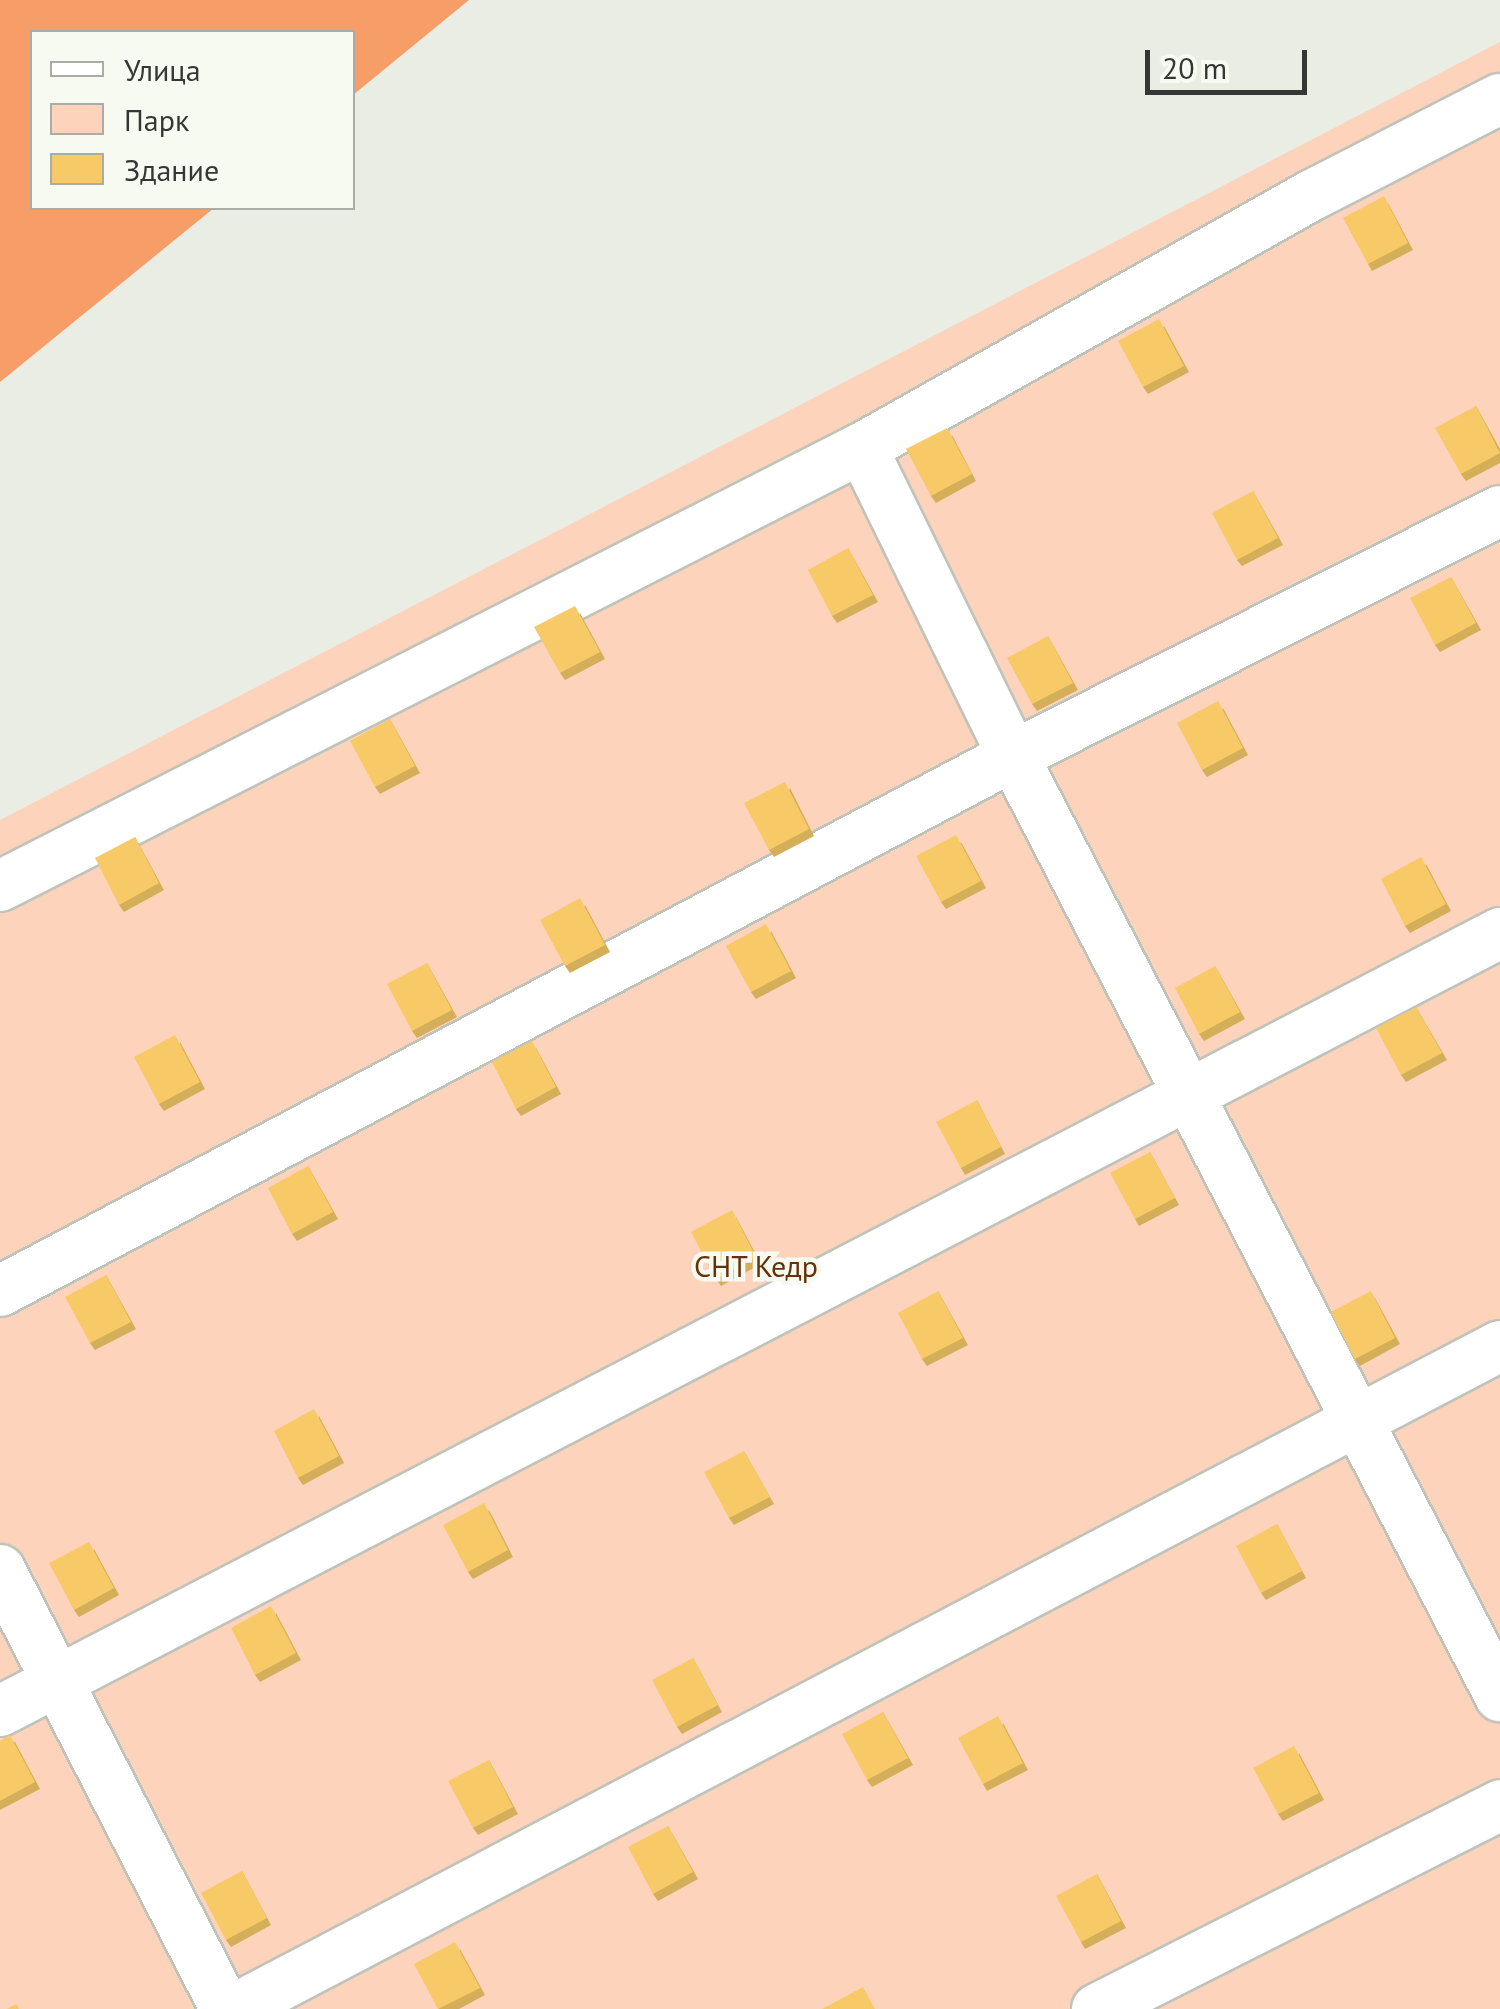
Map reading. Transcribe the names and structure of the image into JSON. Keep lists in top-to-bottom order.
{
  "parks": ["СНТ Кедр"],
  "legend": ["Улица", "Парк", "Здание"],
  "scale_bar": "20 m"
}
